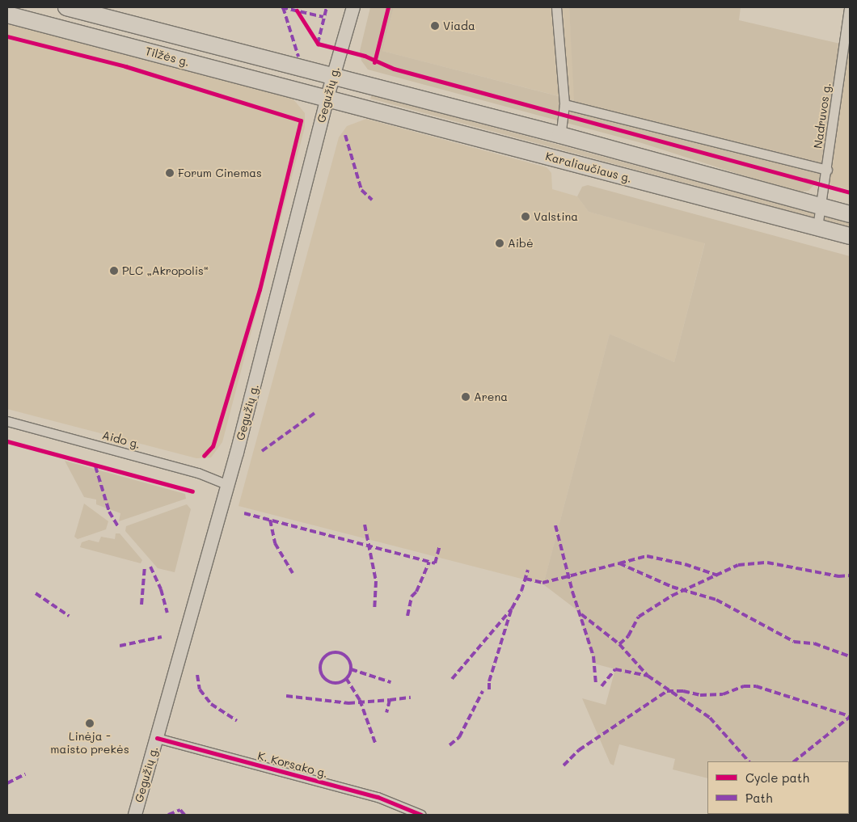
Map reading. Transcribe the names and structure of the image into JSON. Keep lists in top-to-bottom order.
{
  "streets": {
    "highway": ["Tilžės g.", "Karaliaučiaus g."],
    "main road": ["Gegužių g."],
    "street": ["Nadruvos g.", "Aido g.", "K. Korsako g."]
  },
  "crossings": [
    ["Tilžės g.", "Gegužių g."],
    ["Tilžės g.", "Karaliaučiaus g."],
    ["Gegužių g.", "Karaliaučiaus g."],
    ["Gegužių g.", "Aido g."],
    ["Gegužių g.", "K. Korsako g."],
    ["Nadruvos g.", "Karaliaučiaus g."]
  ],
  "places": [
    "Viada",
    "Forum Cinemas",
    "Valstina",
    "Aibė",
    "PLC „Akropolis“",
    "Arena",
    "Linėja - maisto prekės"
  ],
  "legend": ["Cycle path", "Path"]
}
